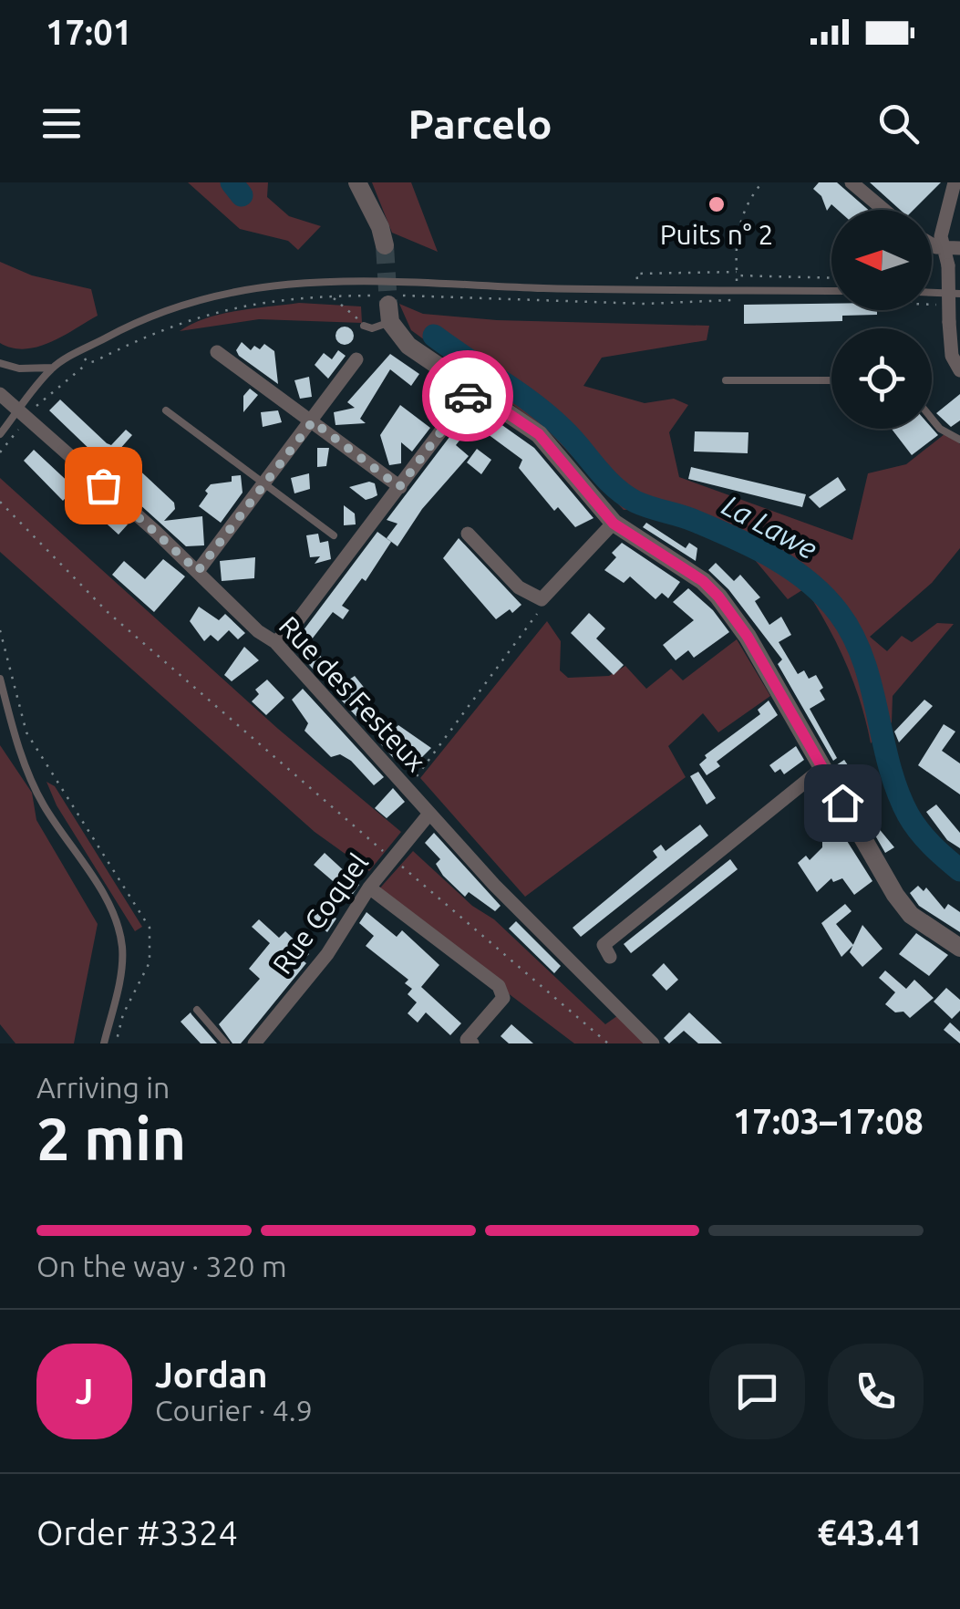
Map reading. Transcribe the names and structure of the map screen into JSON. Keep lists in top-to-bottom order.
{
  "streets": {
    "street": ["Rue des Festeux", "Rue Coquel"]
  },
  "crossings": [
    ["Rue des Festeux", "Rue Coquel"]
  ],
  "water": ["La Lawe"],
  "places": ["Puits n° 2"],
  "north": "left",
  "page": {
    "status": "17:01",
    "header": "Parcelo",
    "heading": ["2 min", "Arriving in", "17:03–17:08"],
    "panel": [
      "Jordan",
      "Courier · 4.9",
      "Order #3324",
      "€43.41"
    ],
    "bar": "On the way · 320 m",
    "round": "J"
  }
}
